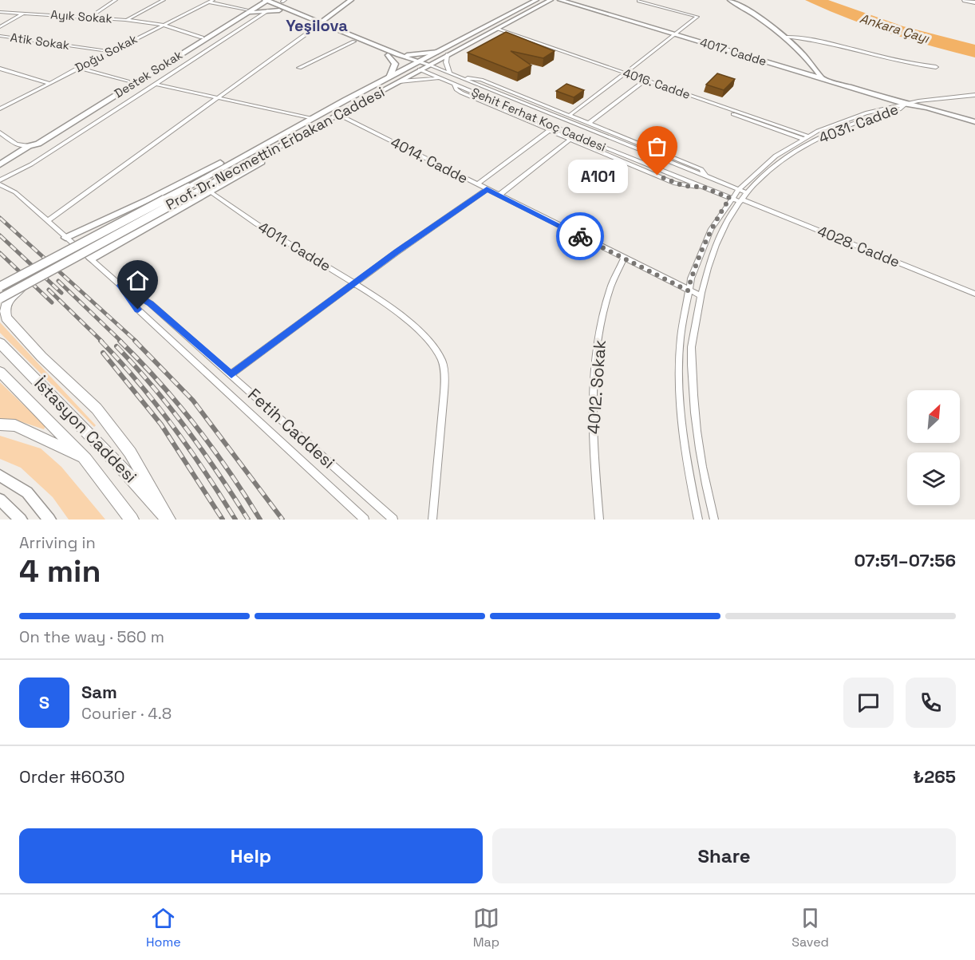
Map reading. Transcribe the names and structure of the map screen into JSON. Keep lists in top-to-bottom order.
{
  "streets": {
    "main road": ["İstasyon Caddesi"],
    "street": [
      "Ayık Sokak",
      "Atik Sokak",
      "4017. Cadde",
      "Doğu Sokak",
      "Destek Sokak",
      "4016. Cadde",
      "Şehit Ferhat Koç Caddesi",
      "4031. Cadde",
      "Prof. Dr. Necmettin Erbakan Caddesi",
      "4014. Cadde",
      "4011. Cadde",
      "4028. Cadde",
      "4012. Sokak",
      "Fetih Caddesi"
    ]
  },
  "crossings": [
    ["Ayık Sokak", "Doğu Sokak"],
    ["Ayık Sokak", "Destek Sokak"],
    ["Atik Sokak", "Doğu Sokak"],
    ["4017. Cadde", "4031. Cadde"],
    ["4016. Cadde", "4031. Cadde"],
    ["4016. Cadde", "Prof. Dr. Necmettin Erbakan Caddesi"],
    ["Şehit Ferhat Koç Caddesi", "4031. Cadde"],
    ["Şehit Ferhat Koç Caddesi", "Prof. Dr. Necmettin Erbakan Caddesi"],
    ["Şehit Ferhat Koç Caddesi", "4028. Cadde"],
    ["4031. Cadde", "4014. Cadde"],
    ["4031. Cadde", "4028. Cadde"],
    ["Prof. Dr. Necmettin Erbakan Caddesi", "4014. Cadde"],
    ["4014. Cadde", "4012. Sokak"]
  ],
  "districts": ["Yeşilova"],
  "water": ["Ankara Çayı"],
  "places": ["A101"],
  "north": "top right",
  "page": {
    "bubble": "A101",
    "heading": ["4 min", "Arriving in", "07:51–07:56"],
    "panel": [
      "Sam",
      "Courier · 4.8",
      "Order #6030",
      "₺265"
    ],
    "bar": "On the way · 560 m",
    "round": "S",
    "buttons": ["Help", "Share"],
    "tabs": ["Home", "Map", "Saved"]
  }
}
